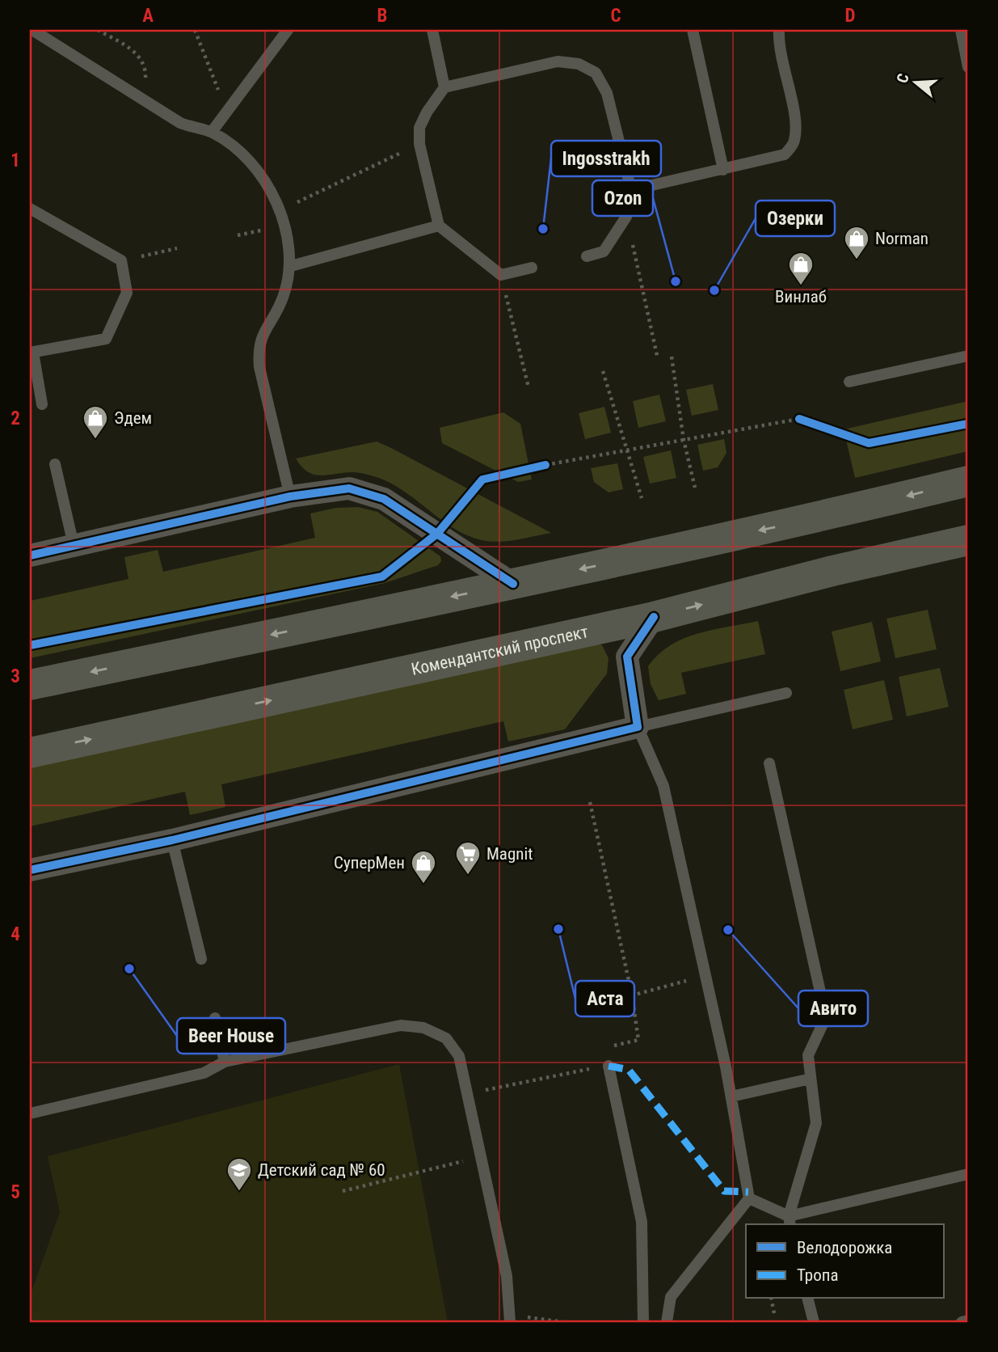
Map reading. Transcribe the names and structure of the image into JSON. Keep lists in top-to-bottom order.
{
  "streets": {
    "main road": ["Комендантский проспект"]
  },
  "places": {
    "other": [
      "Ingosstrakh",
      "Ozon",
      "Озерки",
      "Аста",
      "Авито",
      "Beer House"
    ],
    "shop": [
      "Norman",
      "Винлаб",
      "Эдем",
      "СуперМен"
    ],
    "supermarket": ["Magnit"],
    "school or university": ["Детский сад № 60"]
  },
  "legend": ["Велодорожка", "Тропа"],
  "north": "left",
  "grid": {
    "columns": [
      "A",
      "B",
      "C",
      "D"
    ],
    "rows": [
      "1",
      "2",
      "3",
      "4",
      "5"
    ]
  }
}
